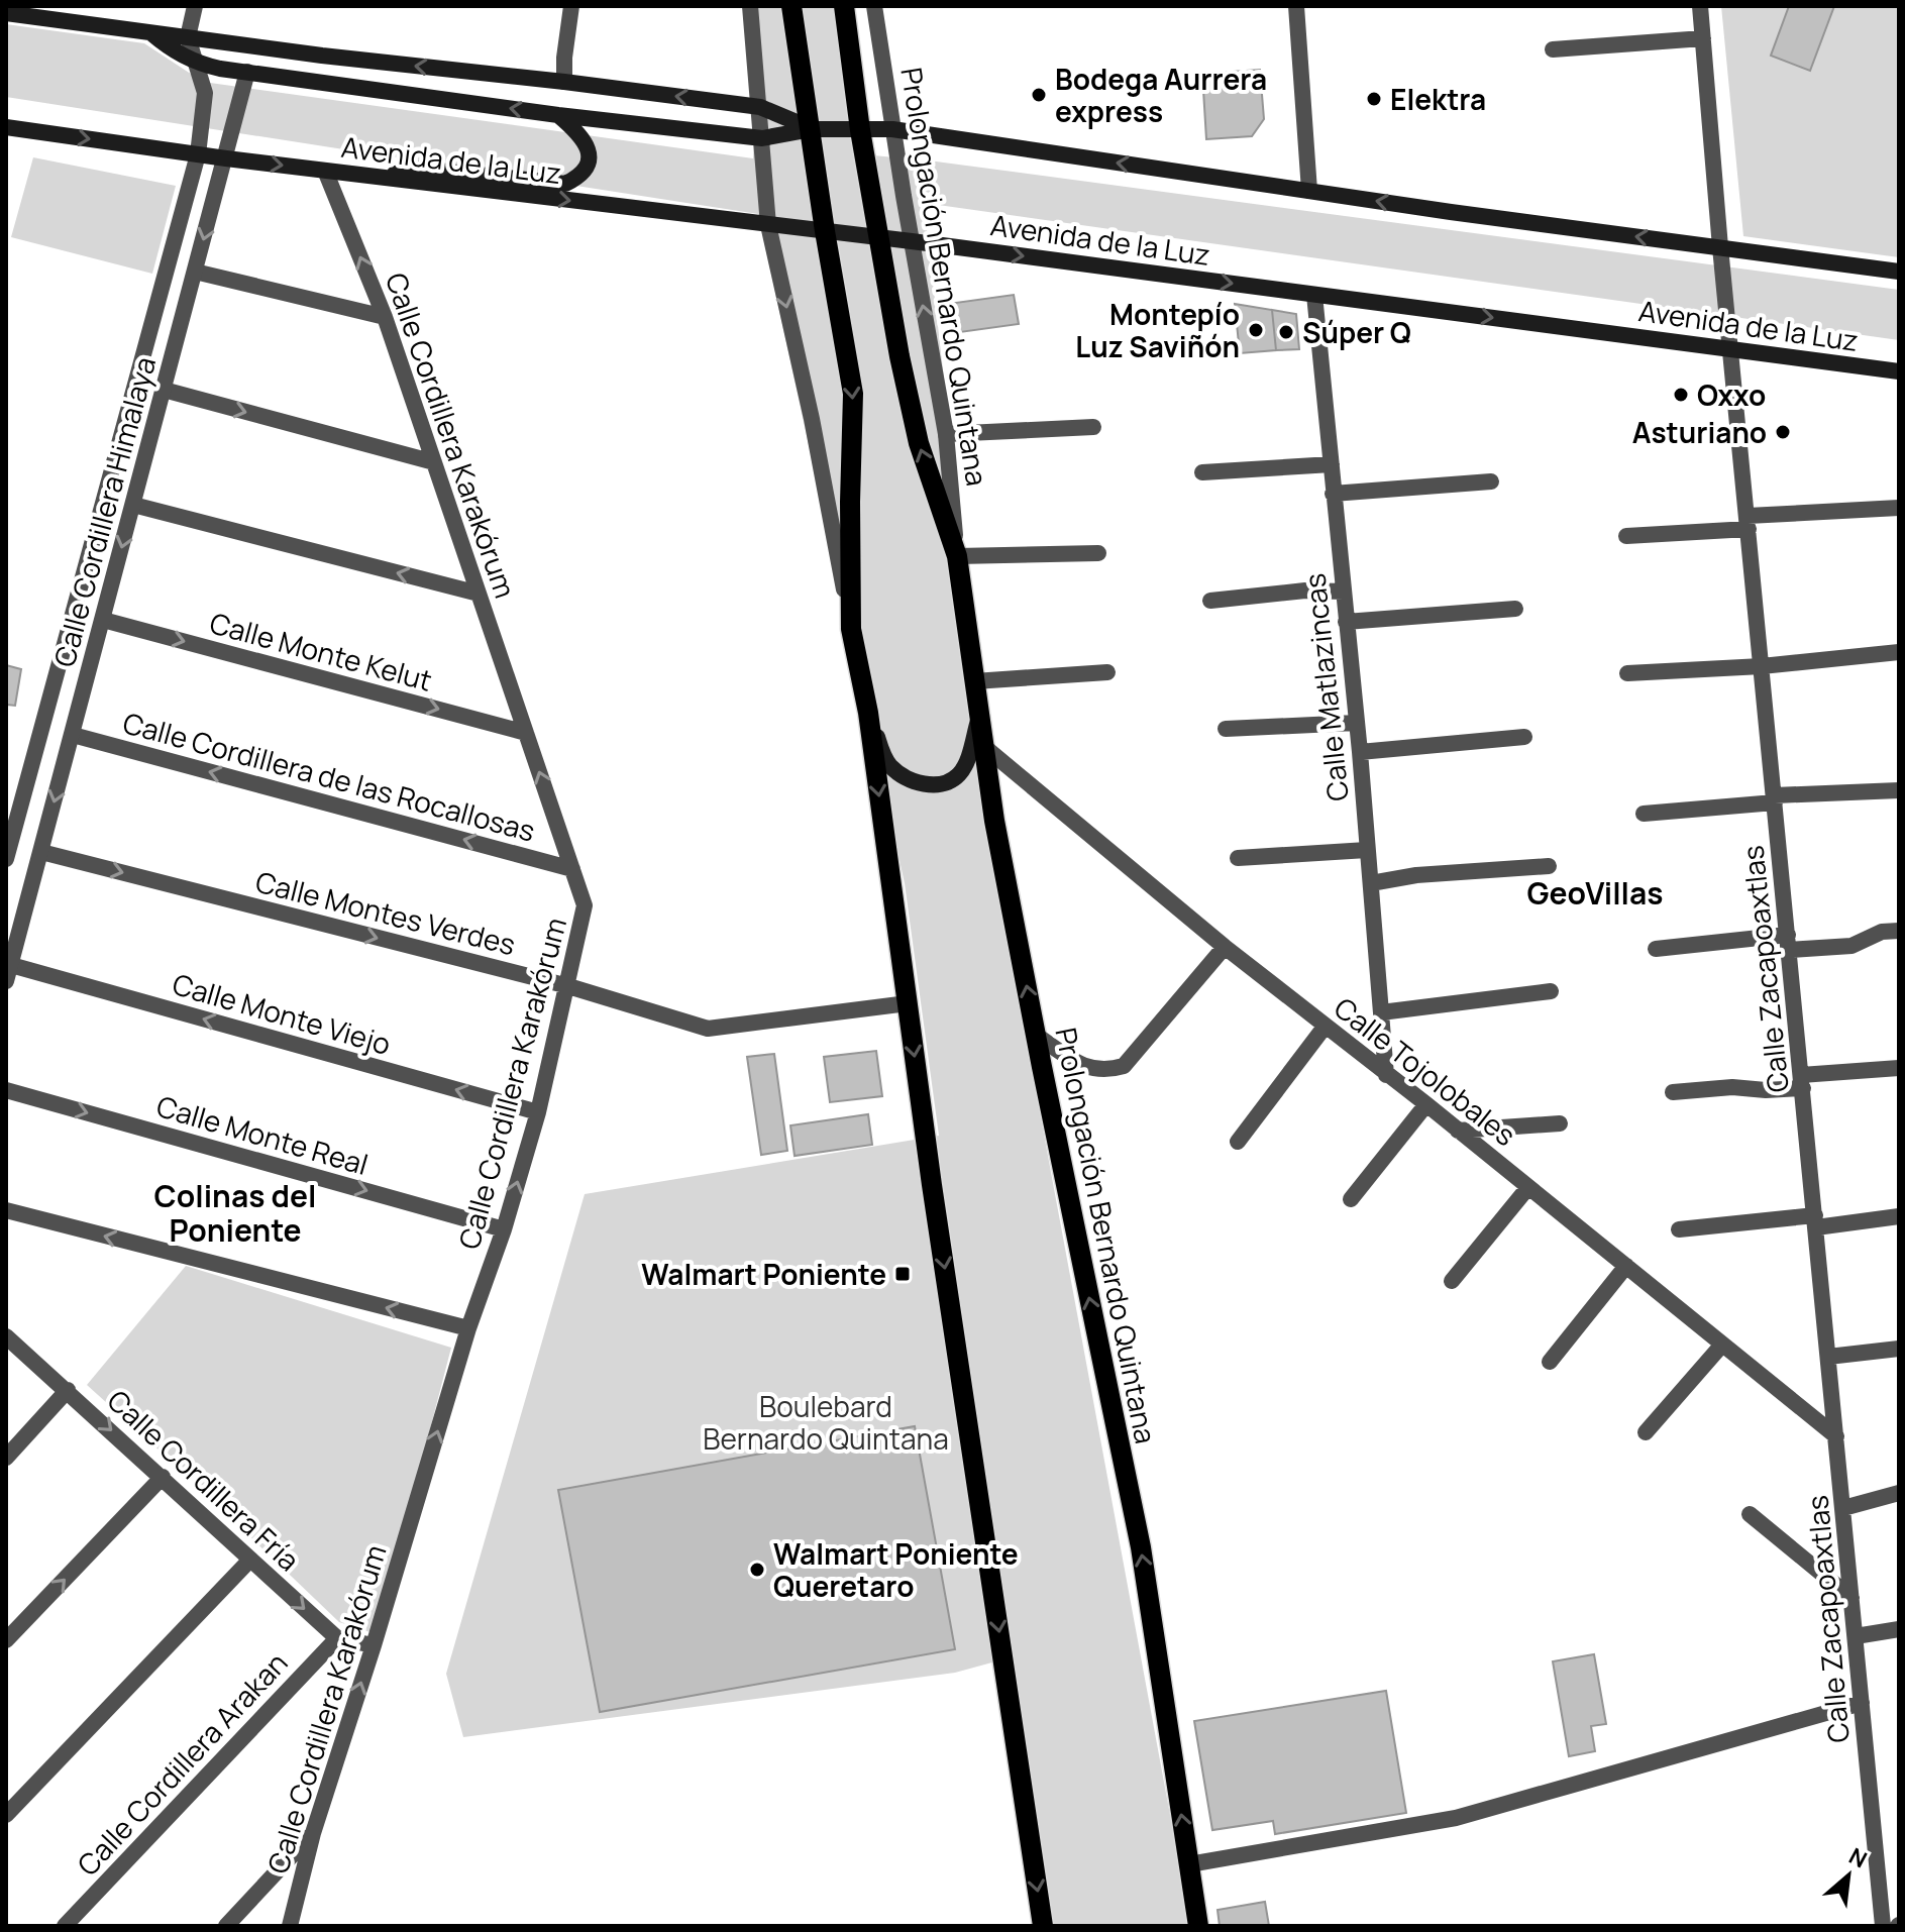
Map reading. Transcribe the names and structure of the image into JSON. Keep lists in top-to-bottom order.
{
  "streets": {
    "main road": ["Avenida de la Luz", "Prolongación Bernardo Quintana"],
    "street": [
      "Calle Cordillera Karakórum",
      "Calle Cordillera Himalaya",
      "Calle Monte Kelut",
      "Calle Matlazincas",
      "Calle Cordillera de las Rocallosas",
      "Calle Montes Verdes",
      "Calle Zacapoaxtlas",
      "Calle Monte Viejo",
      "Calle Tojolobales",
      "Calle Monte Real",
      "Calle Cordillera Fría",
      "Calle Cordillera Arakan"
    ]
  },
  "crossings": [
    ["Avenida de la Luz", "Prolongación Bernardo Quintana"],
    ["Avenida de la Luz", "Calle Cordillera Karakórum"],
    ["Avenida de la Luz", "Calle Cordillera Himalaya"],
    ["Avenida de la Luz", "Calle Matlazincas"],
    ["Avenida de la Luz", "Calle Zacapoaxtlas"],
    ["Prolongación Bernardo Quintana", "Calle Tojolobales"],
    ["Calle Cordillera Karakórum", "Calle Monte Kelut"],
    ["Calle Cordillera Karakórum", "Calle Cordillera de las Rocallosas"],
    ["Calle Cordillera Karakórum", "Calle Montes Verdes"],
    ["Calle Cordillera Karakórum", "Calle Monte Viejo"],
    ["Calle Cordillera Karakórum", "Calle Monte Real"],
    ["Calle Cordillera Himalaya", "Calle Monte Kelut"],
    ["Calle Cordillera Himalaya", "Calle Cordillera de las Rocallosas"],
    ["Calle Cordillera Himalaya", "Calle Montes Verdes"],
    ["Calle Cordillera Himalaya", "Calle Monte Viejo"],
    ["Calle Matlazincas", "Calle Tojolobales"],
    ["Calle Zacapoaxtlas", "Calle Tojolobales"],
    ["Calle Cordillera Fría", "Calle Cordillera Arakan"]
  ],
  "one_way": [
    "Calle Cordillera Karakórum",
    "Calle Cordillera de las Rocallosas",
    "Calle Montes Verdes",
    "Calle Monte Viejo",
    "Calle Cordillera Fría"
  ],
  "districts": ["GeoVillas", "Colinas del Poniente"],
  "parks": ["Boulebard Bernardo Quintana"],
  "places": {
    "other": [
      "Bodega Aurrera express",
      "Elektra",
      "Montepío Luz Saviñón",
      "Súper Q",
      "Oxxo",
      "Asturiano",
      "Walmart Poniente Queretaro"
    ],
    "transit": ["Walmart Poniente"]
  },
  "north": "top right"
}
